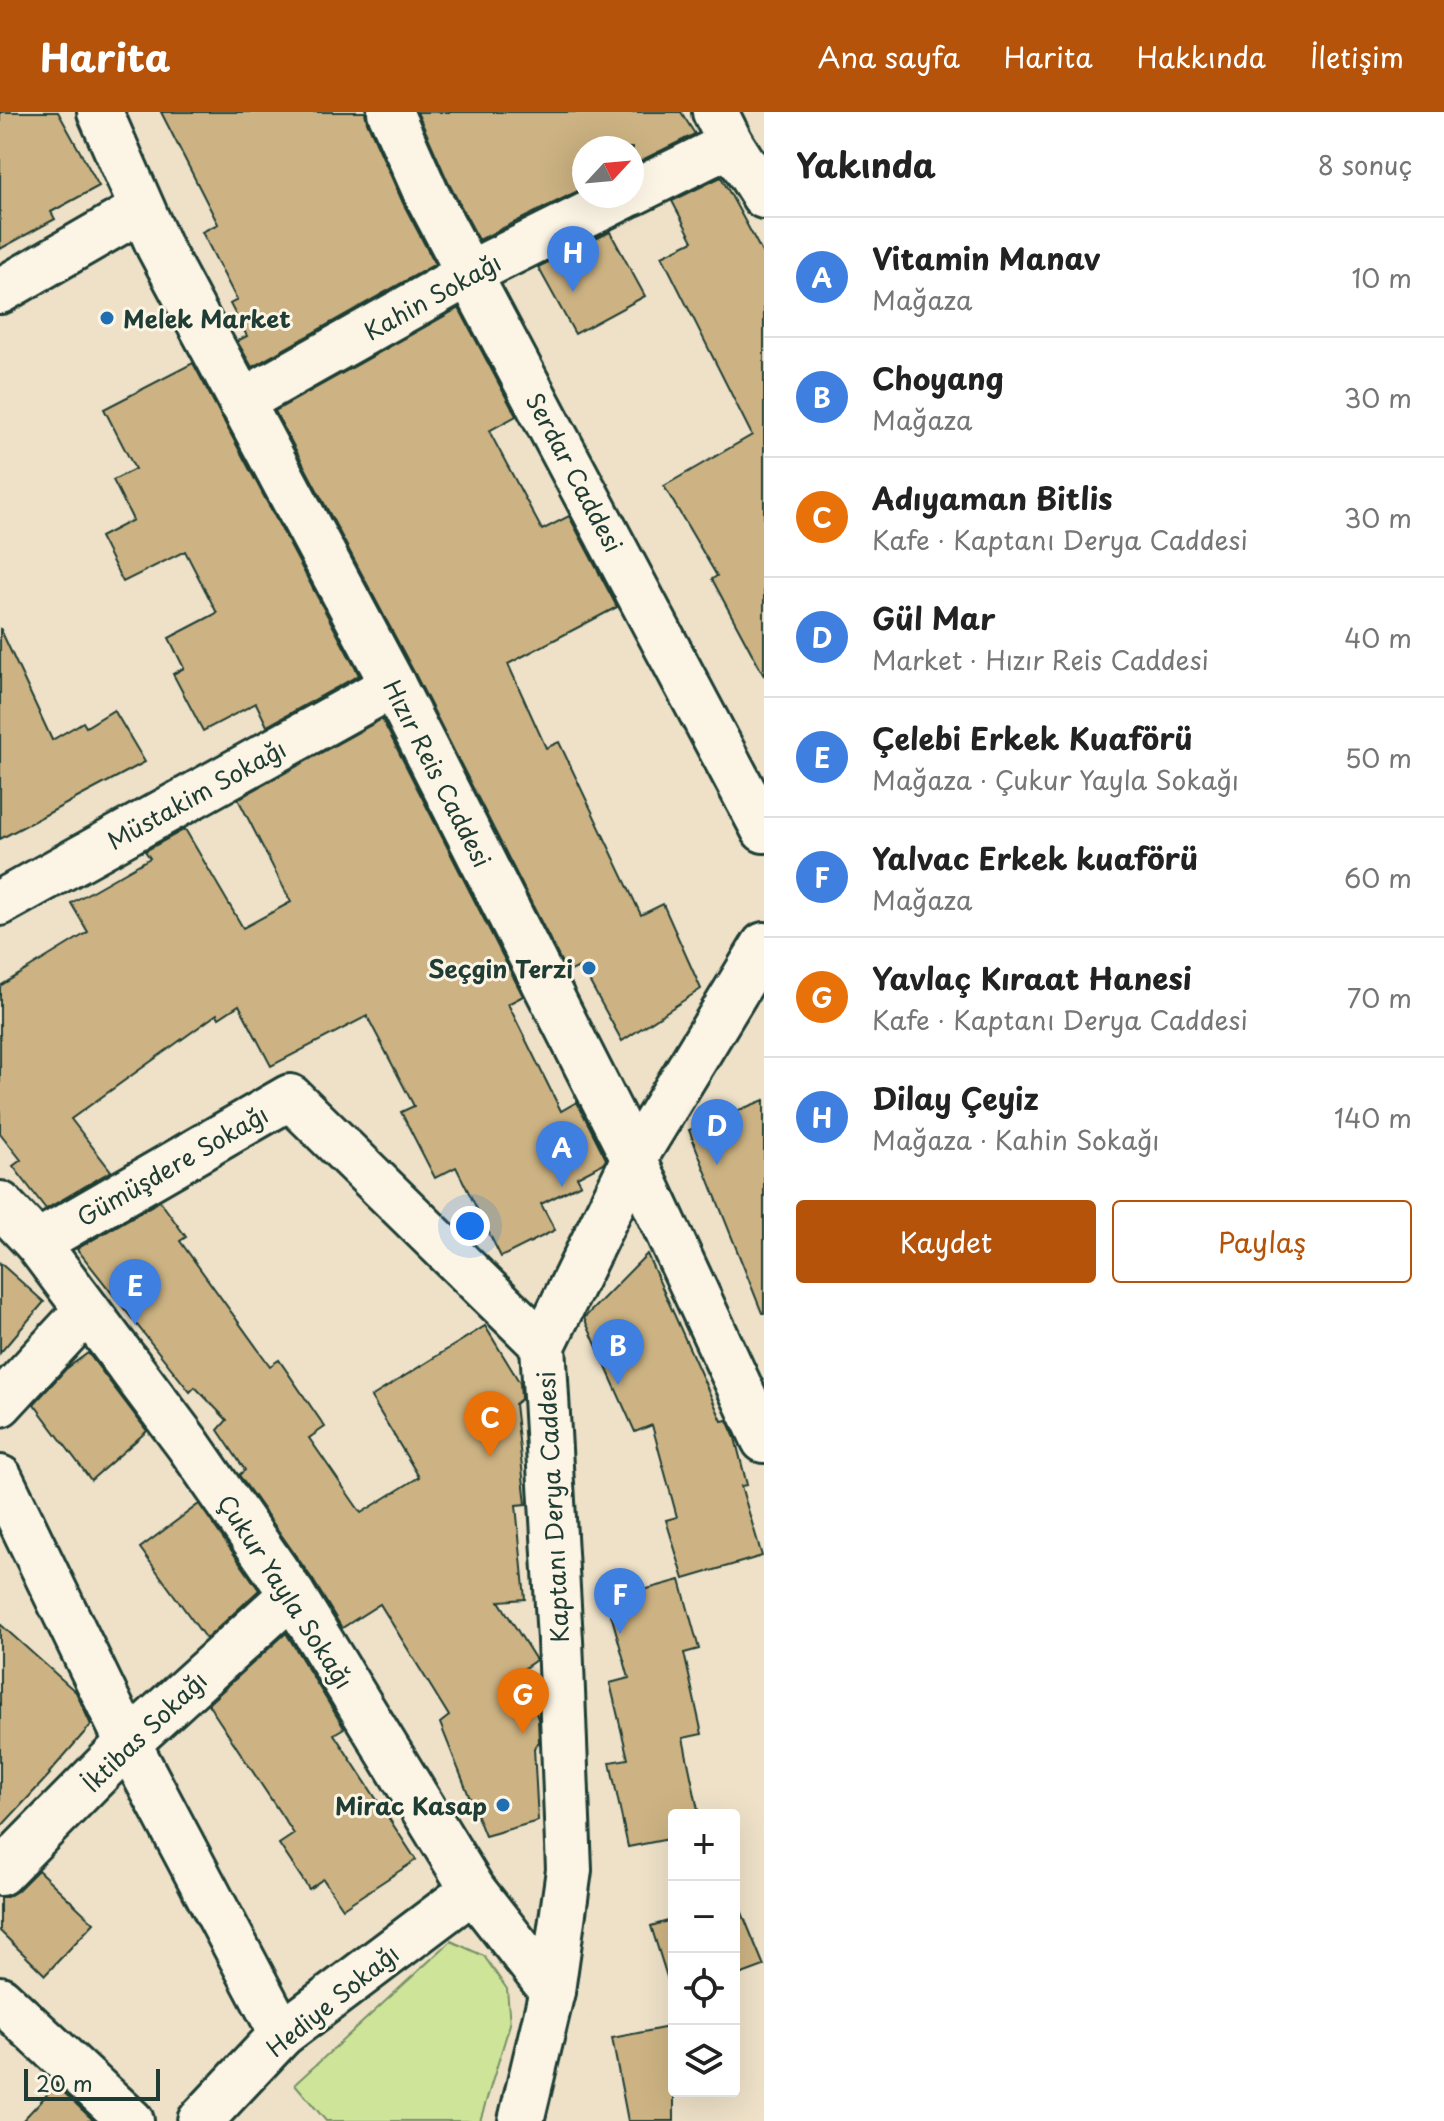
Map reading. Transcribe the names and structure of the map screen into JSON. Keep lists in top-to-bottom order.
{
  "streets": {
    "street": [
      "Kahin Sokağı",
      "Serdar Caddesi",
      "Hızır Reis Caddesi",
      "Müstakim Sokağı",
      "Gümüşdere Sokağı",
      "Kaptanı Derya Caddesi",
      "Çukur Yayla Sokağı",
      "İktibas Sokağı",
      "Hediye Sokağı"
    ]
  },
  "crossings": [
    ["Kahin Sokağı", "Serdar Caddesi"],
    ["Kahin Sokağı", "Hızır Reis Caddesi"],
    ["Hızır Reis Caddesi", "Müstakim Sokağı"],
    ["Hızır Reis Caddesi", "Kaptanı Derya Caddesi"],
    ["Gümüşdere Sokağı", "Kaptanı Derya Caddesi"],
    ["Gümüşdere Sokağı", "Çukur Yayla Sokağı"],
    ["Kaptanı Derya Caddesi", "Çukur Yayla Sokağı"],
    ["Çukur Yayla Sokağı", "İktibas Sokağı"],
    ["Çukur Yayla Sokağı", "Hediye Sokağı"]
  ],
  "places": ["Melek Market", "Seçgin Terzi", "Mirac Kasap"],
  "scale_bar": "20 m",
  "north": "top right",
  "page": {
    "header": "Harita",
    "nav": [
      "Ana sayfa",
      "Harita",
      "Hakkında",
      "İletişim"
    ],
    "heading": ["Yakında", "8 sonuç"],
    "list": [
      {
        "mark": "A",
        "name": "Vitamin Manav",
        "note": "Mağaza",
        "value": "10 m"
      },
      {
        "mark": "B",
        "name": "Choyang",
        "note": "Mağaza",
        "value": "30 m"
      },
      {
        "mark": "C",
        "name": "Adıyaman Bitlis",
        "note": "Kafe · Kaptanı Derya Caddesi",
        "value": "30 m"
      },
      {
        "mark": "D",
        "name": "Gül Mar",
        "note": "Market · Hızır Reis Caddesi",
        "value": "40 m"
      },
      {
        "mark": "E",
        "name": "Çelebi Erkek Kuaförü",
        "note": "Mağaza · Çukur Yayla Sokağı",
        "value": "50 m"
      },
      {
        "mark": "F",
        "name": "Yalvac Erkek kuaförü",
        "note": "Mağaza",
        "value": "60 m"
      },
      {
        "mark": "G",
        "name": "Yavlaç Kıraat Hanesi",
        "note": "Kafe · Kaptanı Derya Caddesi",
        "value": "70 m"
      },
      {
        "mark": "H",
        "name": "Dilay Çeyiz",
        "note": "Mağaza · Kahin Sokağı",
        "value": "140 m"
      }
    ],
    "pins": [
      "H",
      "D",
      "A",
      "E",
      "B",
      "C",
      "F",
      "G"
    ],
    "buttons": ["Kaydet", "Paylaş"],
    "map_buttons": ["+", "−"],
    "scale": "20 m"
  }
}
